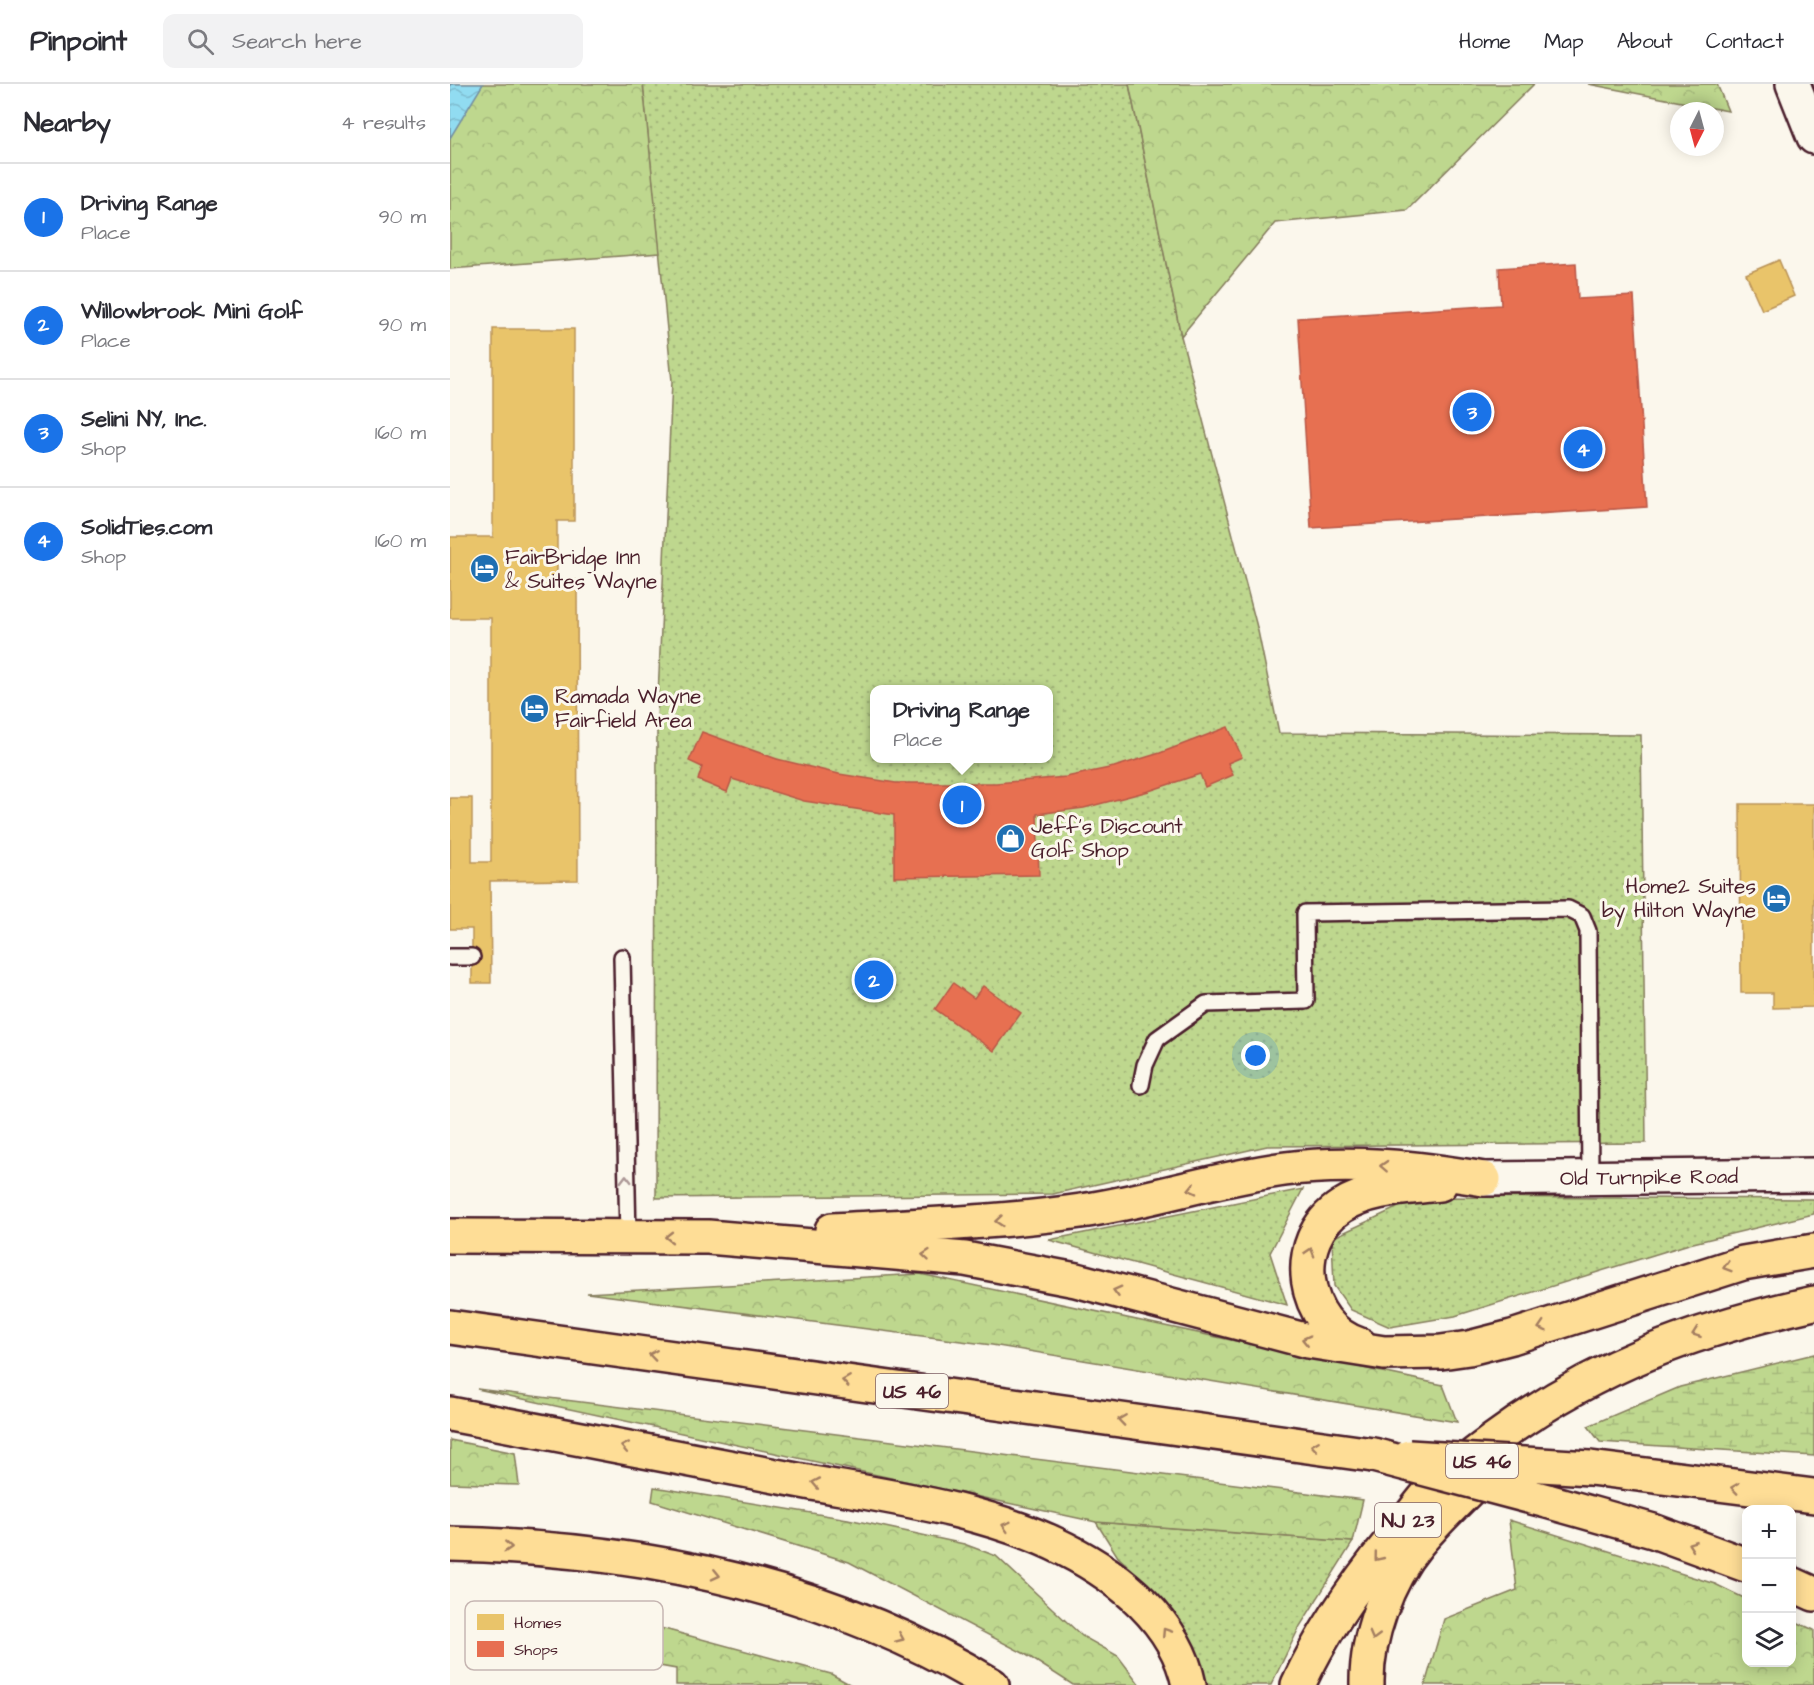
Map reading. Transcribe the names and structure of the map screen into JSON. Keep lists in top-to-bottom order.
{
  "streets": {
    "highway": ["US 46", "NJ 23"],
    "street": ["Old Turnpike Road"]
  },
  "places": {
    "hotel": ["FairBridge Inn & Suites Wayne", "Ramada Wayne Fairfield Area", "Home2 Suites by Hilton Wayne"],
    "shop": ["Jeff's Discount Golf Shop"]
  },
  "legend": ["Homes", "Shops"],
  "north": "bottom",
  "page": {
    "header": "Pinpoint",
    "search": "Search here",
    "nav": [
      "Home",
      "Map",
      "About",
      "Contact"
    ],
    "heading": ["Nearby", "4 results"],
    "list": [
      {
        "mark": "1",
        "name": "Driving Range",
        "note": "Place",
        "value": "90 m"
      },
      {
        "mark": "2",
        "name": "Willowbrook Mini Golf",
        "note": "Place",
        "value": "90 m"
      },
      {
        "mark": "3",
        "name": "Selini NY, Inc.",
        "note": "Shop",
        "value": "160 m"
      },
      {
        "mark": "4",
        "name": "SolidTies.com",
        "note": "Shop",
        "value": "160 m"
      }
    ],
    "pins": [
      "3",
      "4",
      "1",
      "2"
    ],
    "popup": ["Driving Range", "Place"],
    "map_buttons": ["+", "−"]
  }
}
